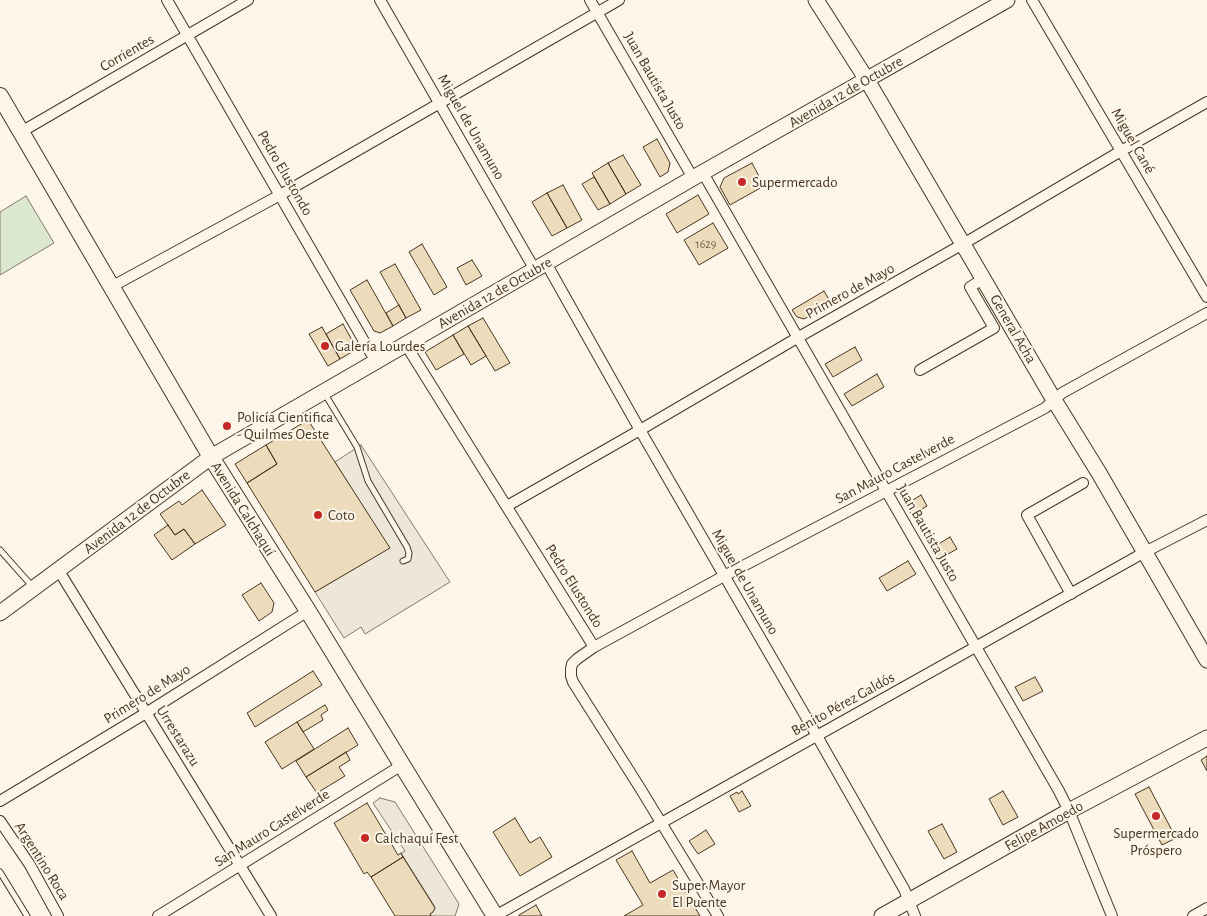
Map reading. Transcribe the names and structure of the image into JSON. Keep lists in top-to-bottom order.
{
  "streets": {
    "main road": [
      "Avenida 12 de Octubre",
      "General Acha",
      "Avenida Calchaquí",
      "Felipe Amoedo"
    ],
    "street": [
      "Corrientes",
      "Juan Bautista Justo",
      "Miguel de Unamuno",
      "Miguel Cané",
      "Pedro Elustondo",
      "Primero de Mayo",
      "San Mauro Castelverde",
      "Benito Pérez Galdós",
      "Urrestarazu",
      "Argentino Roca"
    ]
  },
  "crossings": [
    ["Corrientes", "Pedro Elustondo"],
    ["Corrientes", "Avenida Calchaquí"],
    ["Juan Bautista Justo", "Avenida 12 de Octubre"],
    ["Juan Bautista Justo", "Primero de Mayo"],
    ["Juan Bautista Justo", "San Mauro Castelverde"],
    ["Juan Bautista Justo", "Benito Pérez Galdós"],
    ["Juan Bautista Justo", "Felipe Amoedo"],
    ["Avenida 12 de Octubre", "Miguel de Unamuno"],
    ["Avenida 12 de Octubre", "Pedro Elustondo"],
    ["Avenida 12 de Octubre", "General Acha"],
    ["Avenida 12 de Octubre", "Avenida Calchaquí"],
    ["Avenida 12 de Octubre", "Urrestarazu"],
    ["Miguel de Unamuno", "Primero de Mayo"],
    ["Miguel de Unamuno", "San Mauro Castelverde"],
    ["Miguel de Unamuno", "Benito Pérez Galdós"],
    ["Miguel de Unamuno", "Felipe Amoedo"],
    ["Miguel Cané", "Primero de Mayo"],
    ["Pedro Elustondo", "Primero de Mayo"],
    ["Pedro Elustondo", "San Mauro Castelverde"],
    ["Pedro Elustondo", "Benito Pérez Galdós"],
    ["Primero de Mayo", "General Acha"],
    ["Primero de Mayo", "Avenida Calchaquí"],
    ["Primero de Mayo", "Urrestarazu"],
    ["General Acha", "San Mauro Castelverde"],
    ["General Acha", "Benito Pérez Galdós"],
    ["San Mauro Castelverde", "Avenida Calchaquí"],
    ["San Mauro Castelverde", "Urrestarazu"],
    ["Avenida Calchaquí", "Benito Pérez Galdós"]
  ],
  "places": [
    "Supermercado",
    "Galería Lourdes",
    "Policía Cientifica - Quilmes Oeste",
    "Coto",
    "Supermercado Próspero",
    "Calchaquí Fest",
    "Super Mayor El Puente"
  ],
  "house_numbers": ["1629"]
}
